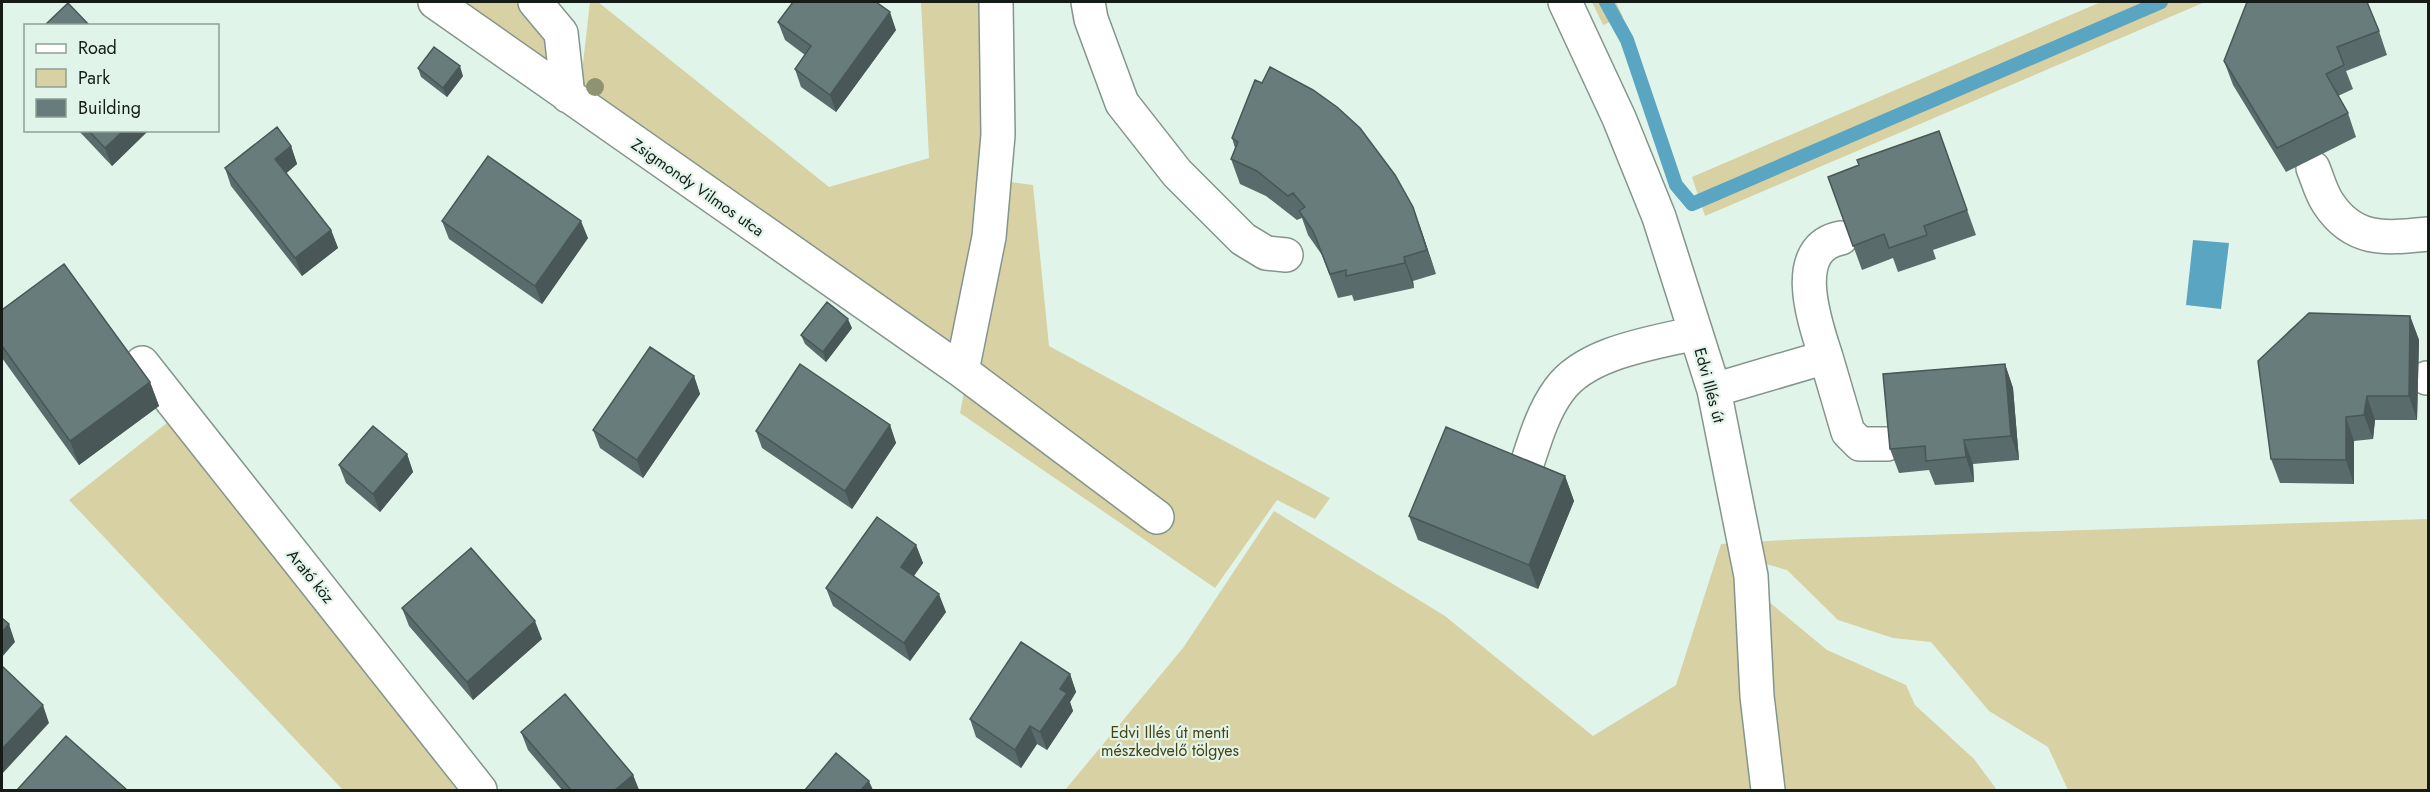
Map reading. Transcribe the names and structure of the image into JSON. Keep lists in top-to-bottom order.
{
  "streets": {
    "street": ["Zsigmondy Vilmos utca", "Edvi Illés út", "Arató köz"]
  },
  "parks": ["Edvi Illés út menti mészkedvelő tölgyes"],
  "legend": ["Road", "Park", "Building"]
}
